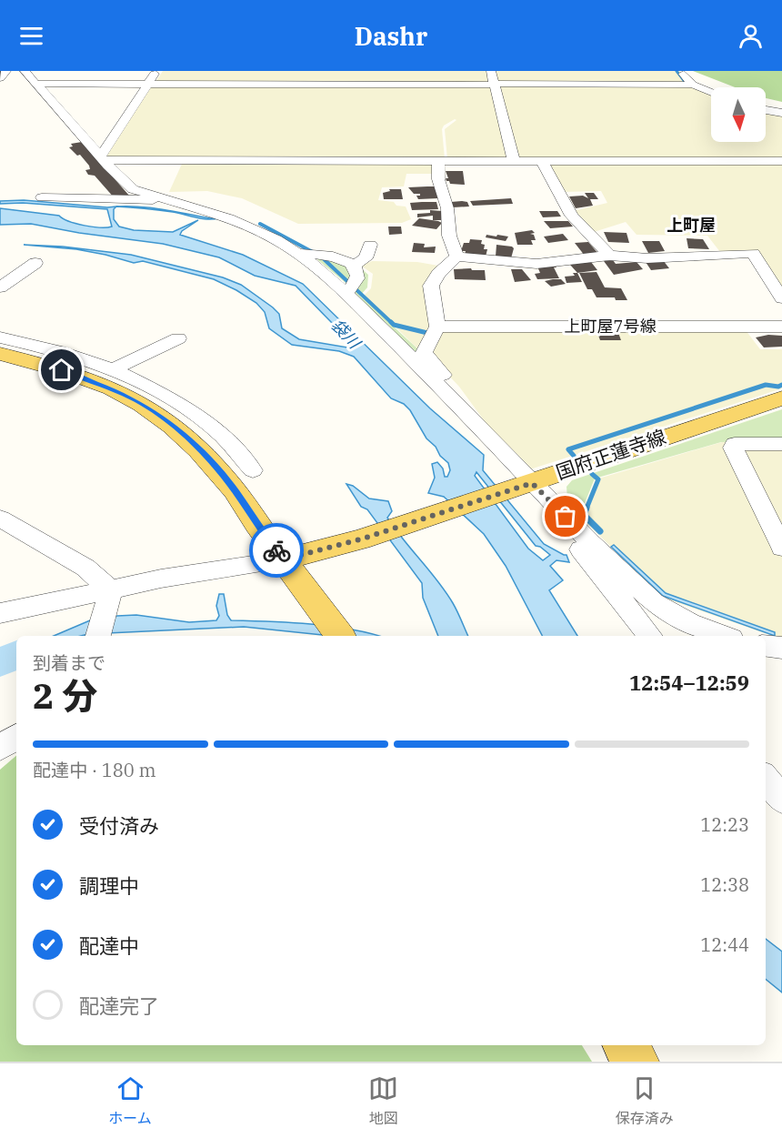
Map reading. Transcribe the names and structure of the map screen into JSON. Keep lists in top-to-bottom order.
{
  "streets": {
    "main road": ["国府正蓮寺線"],
    "street": ["上町屋7号線"]
  },
  "districts": ["上町屋"],
  "water": ["袋川"],
  "north": "bottom",
  "page": {
    "header": "Dashr",
    "heading": ["2 分", "到着まで", "12:54–12:59"],
    "bar": "配達中 · 180 m",
    "list": [
      ["受付済み", "12:23"],
      ["調理中", "12:38"],
      ["配達中", "12:44"],
      "配達完了"
    ],
    "tabs": ["ホーム", "地図", "保存済み"]
  }
}
